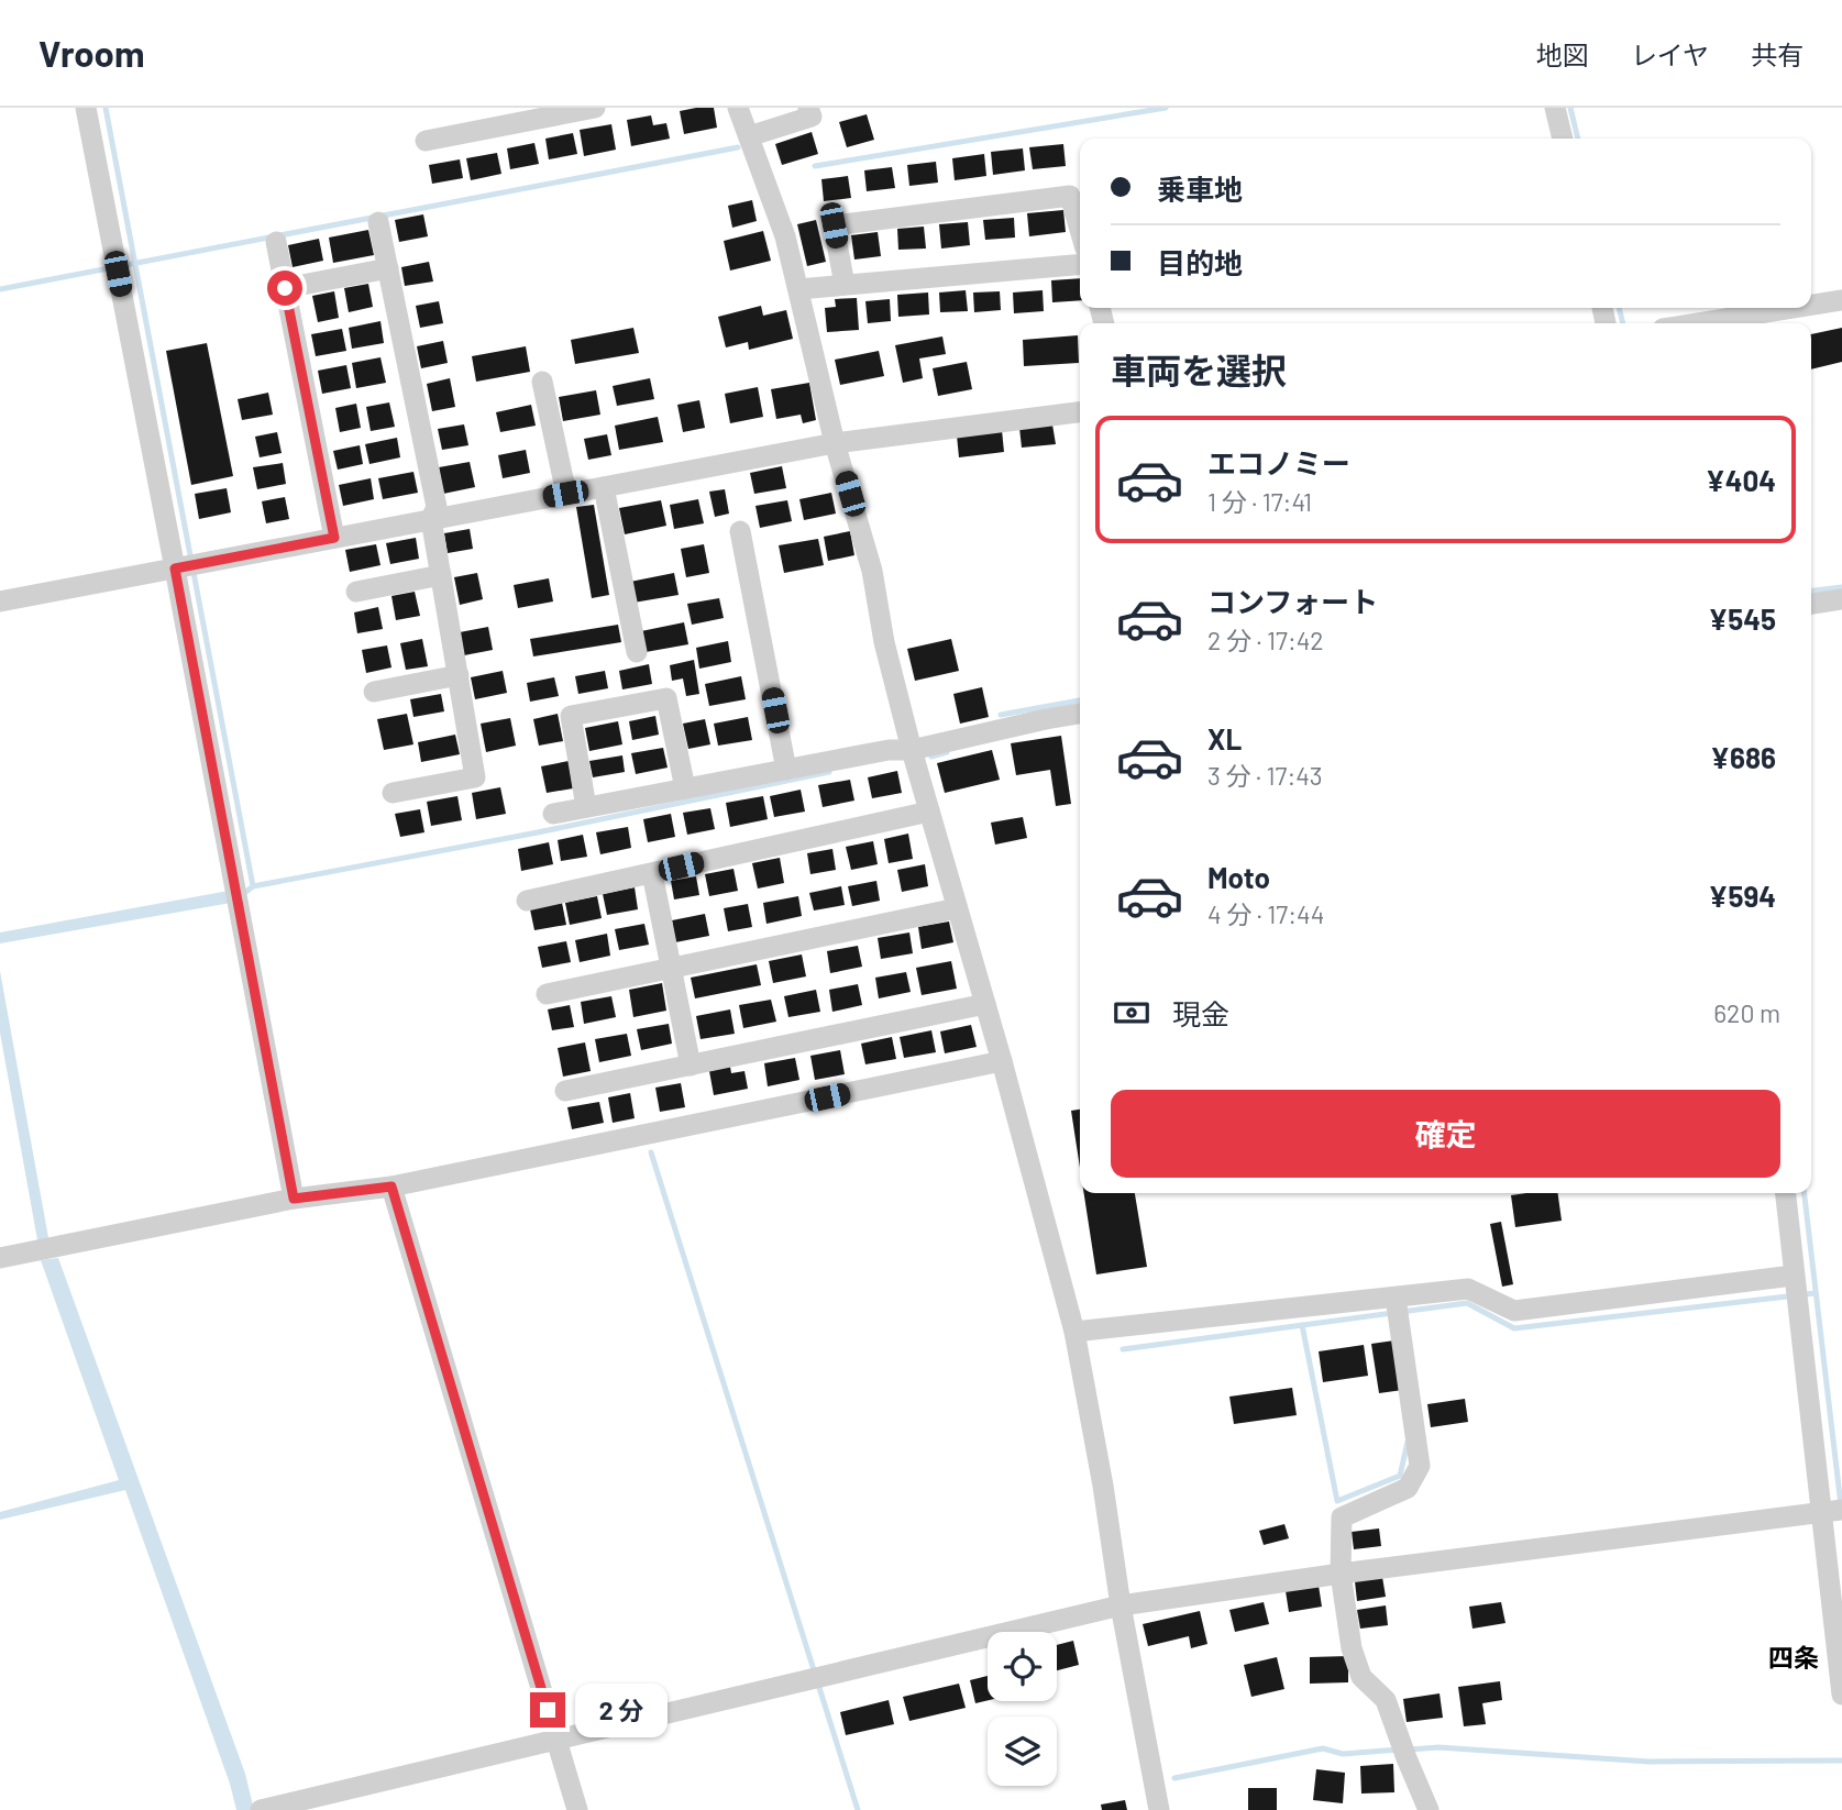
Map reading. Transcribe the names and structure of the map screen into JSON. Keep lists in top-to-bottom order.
{
  "districts": ["四条"],
  "page": {
    "header": "Vroom",
    "nav": ["地図", "レイヤ", "共有"],
    "banner": ["乗車地", "目的地"],
    "heading": "車両を選択",
    "list": [
      {
        "name": "エコノミー",
        "note": "1 分 · 17:41",
        "value": "¥404"
      },
      {
        "name": "コンフォート",
        "note": "2 分 · 17:42",
        "value": "¥545"
      },
      {
        "name": "XL",
        "note": "3 分 · 17:43",
        "value": "¥686"
      },
      {
        "name": "Moto",
        "note": "4 分 · 17:44",
        "value": "¥594"
      }
    ],
    "pay": ["現金", "620 m"],
    "buttons": "確定",
    "bubble": "2 分"
  }
}
